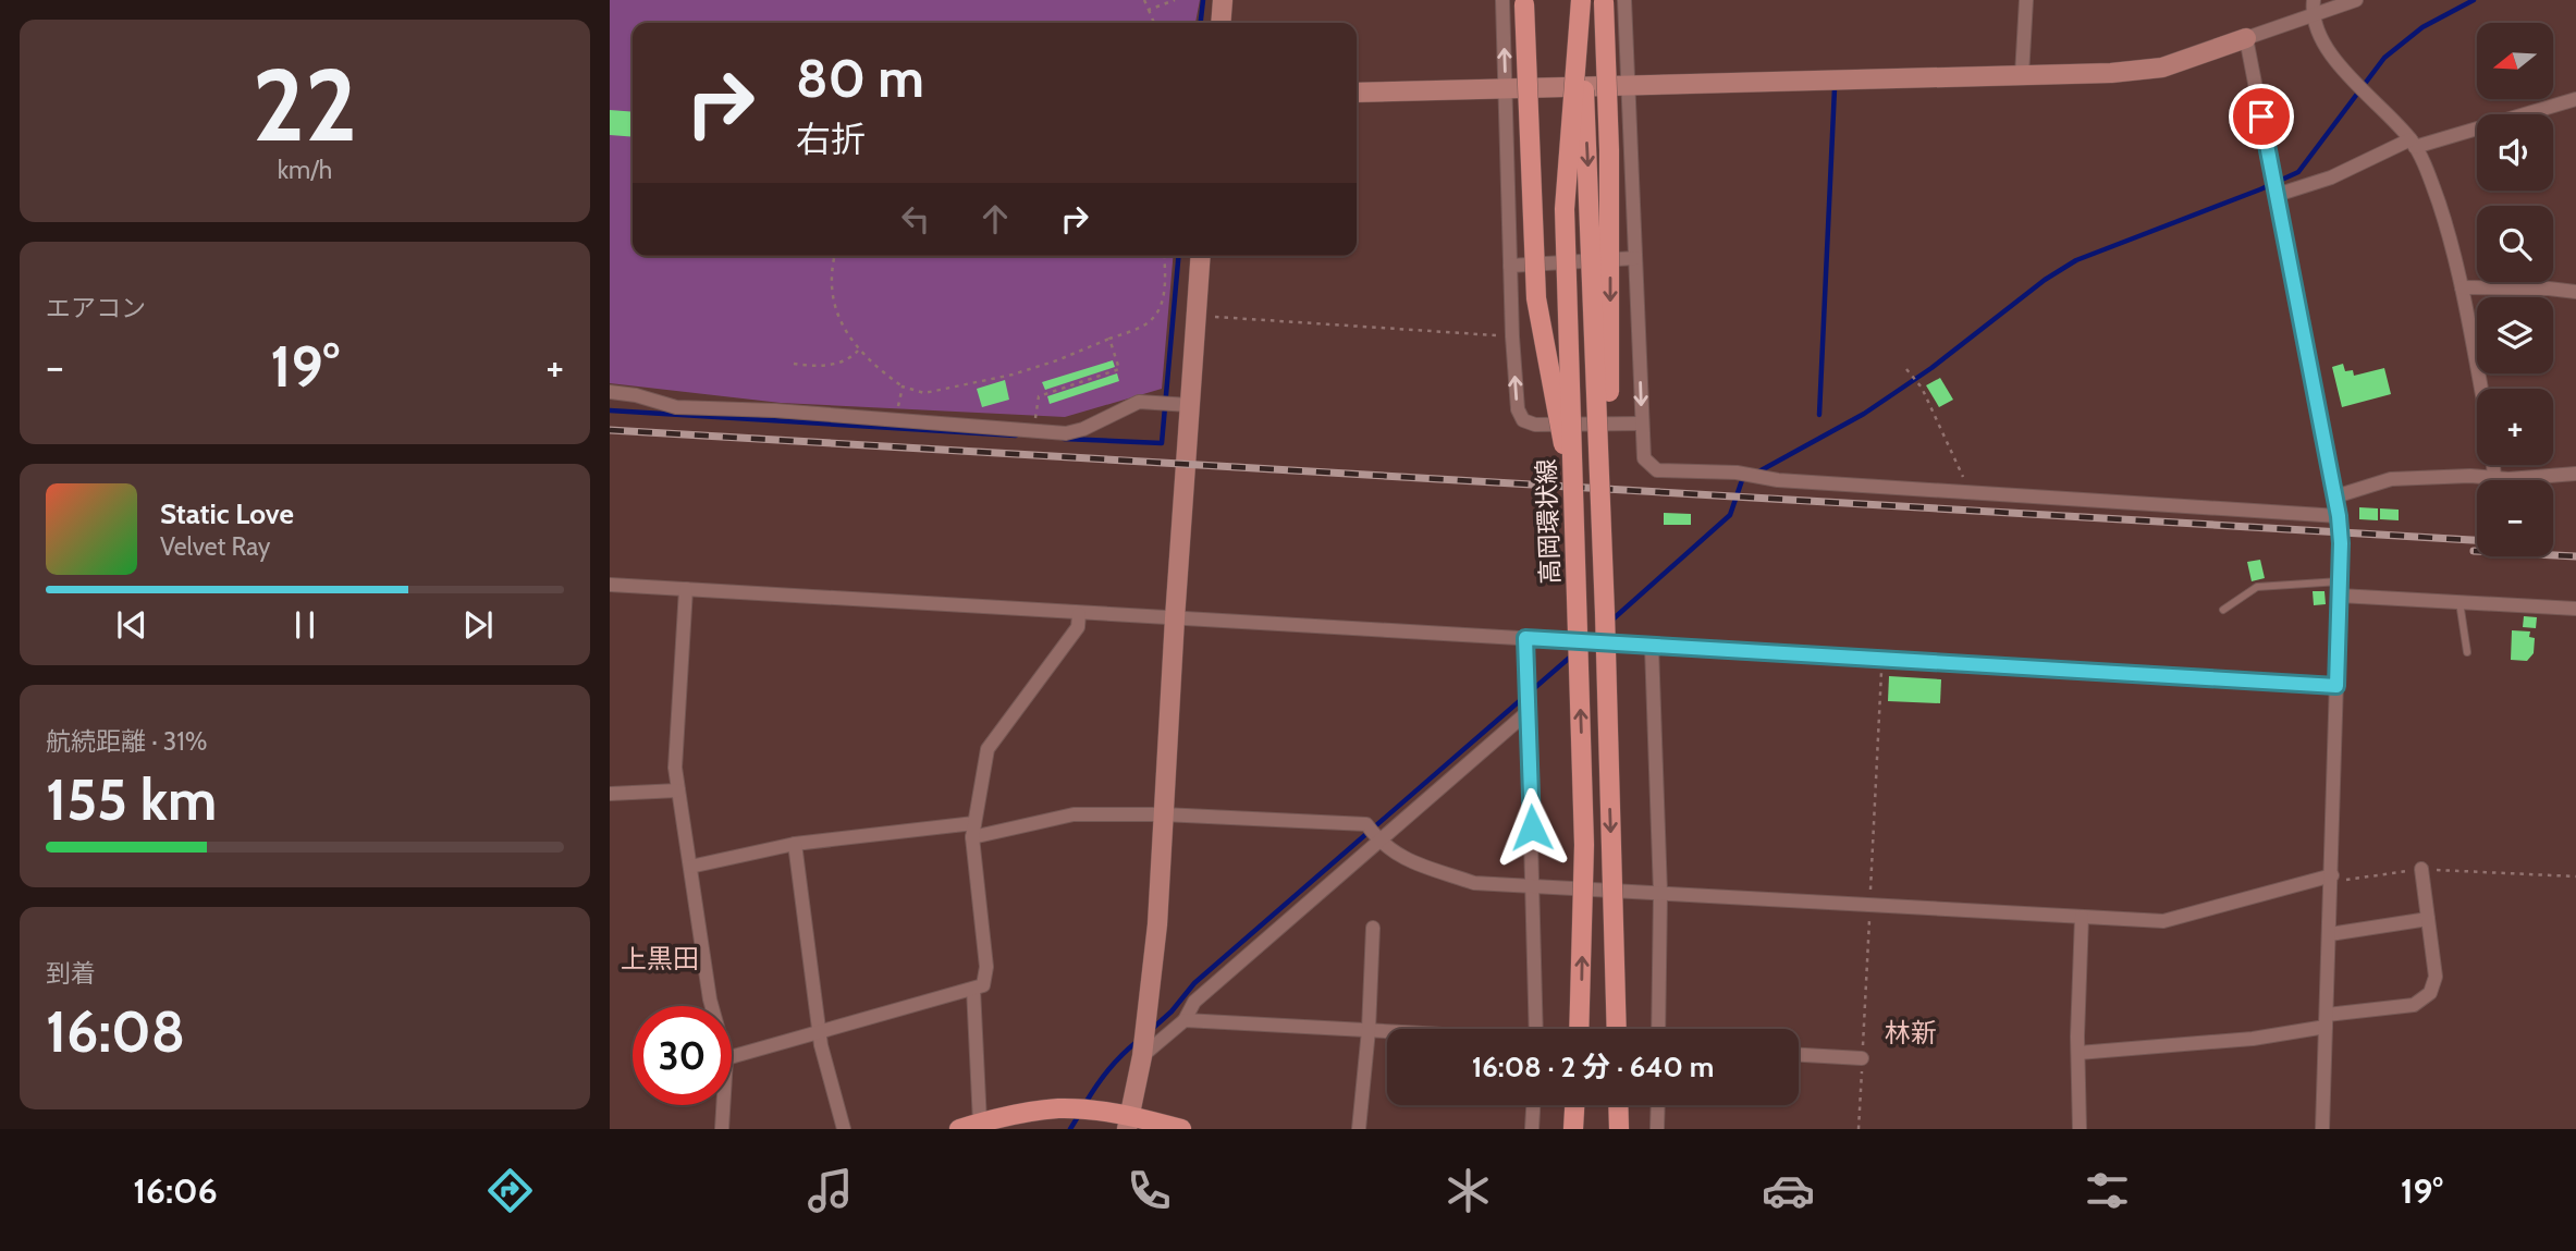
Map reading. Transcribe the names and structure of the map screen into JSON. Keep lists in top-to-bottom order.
{
  "streets": {
    "main road": ["高岡環状線"]
  },
  "districts": ["上黒田", "林新"],
  "north": "left",
  "page": {
    "tile": [
      ["22", "km/h"],
      "エアコン",
      ["航続距離 · 31%", "155 km"],
      ["到着", "16:08"]
    ],
    "map_buttons": ["+", "−"],
    "turn": ["80 m", "右折"],
    "heat": ["−", "19°", "+"],
    "song": ["Static Love", "Velvet Ray"],
    "limit": "30",
    "trip": "16:08 · 2 分 · 640 m",
    "tabs": ["16:06", "19°"]
  }
}
